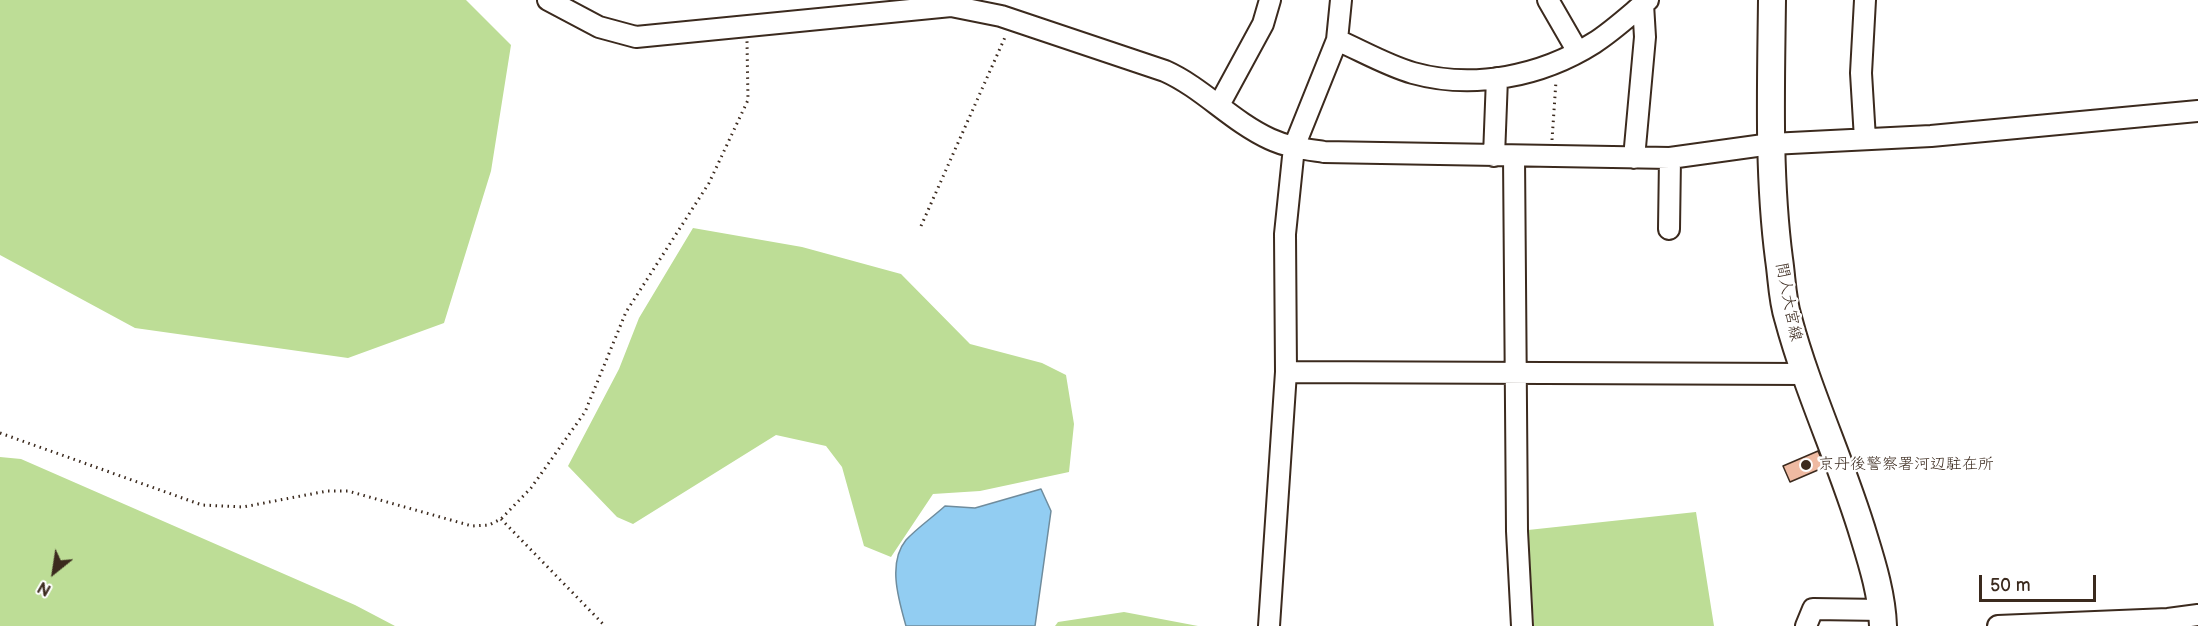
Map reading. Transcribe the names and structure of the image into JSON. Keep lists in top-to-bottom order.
{
  "streets": {
    "main road": ["間人大宮線"]
  },
  "places": ["京丹後警察署河辺駐在所"],
  "scale_bar": "50 m",
  "north": "bottom left"
}
